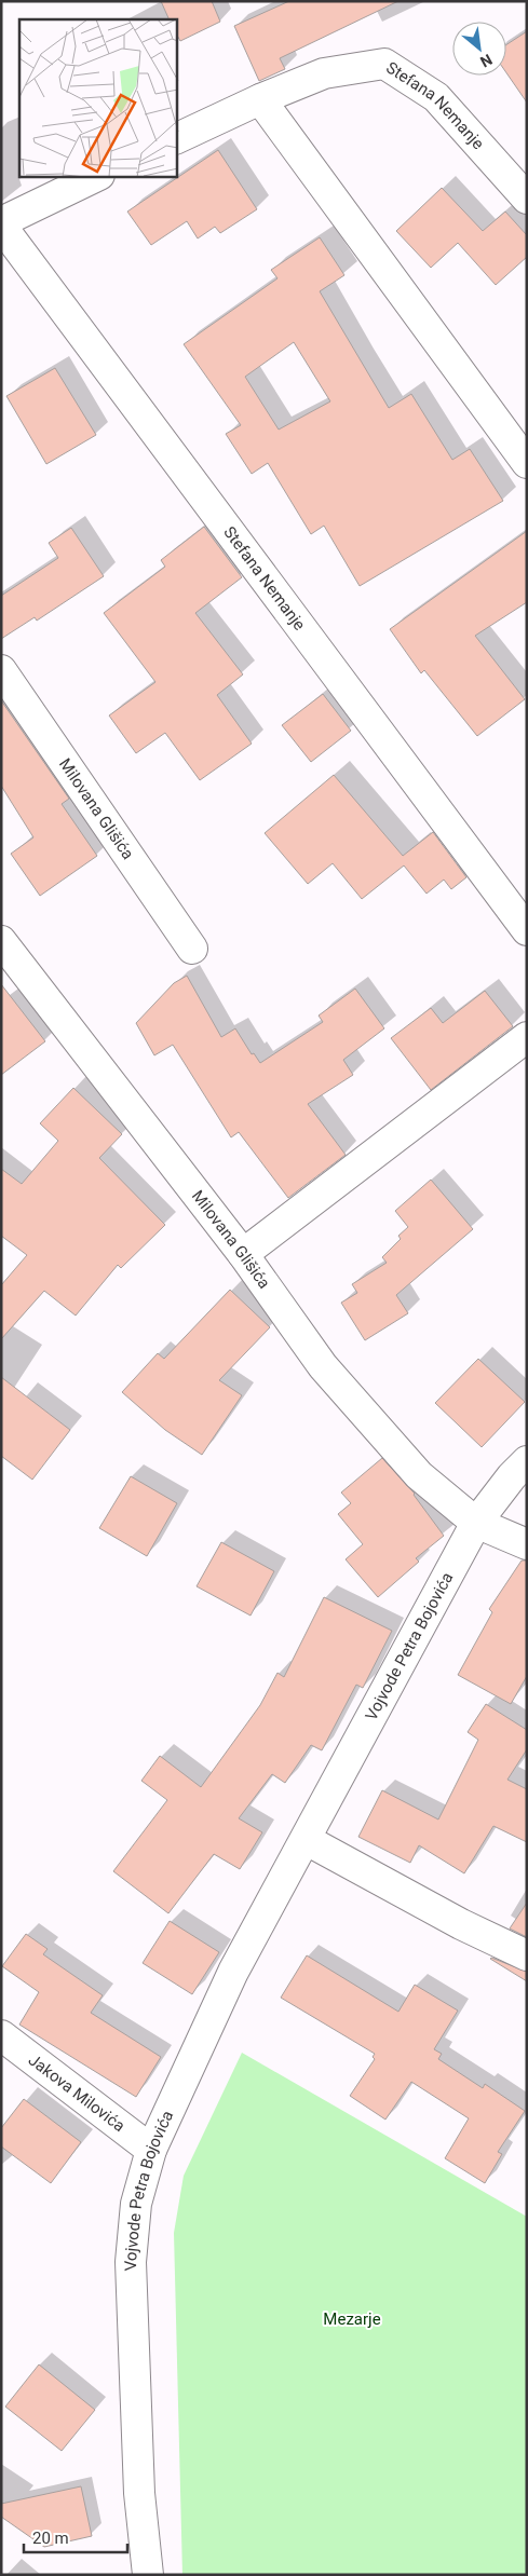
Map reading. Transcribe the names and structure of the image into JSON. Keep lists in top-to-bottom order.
{
  "streets": {
    "street": [
      "Stefana Nemanje",
      "Milovana Glišića",
      "Vojvode Petra Bojovića",
      "Jakova Milovića"
    ]
  },
  "crossings": [
    ["Milovana Glišića", "Vojvode Petra Bojovića"],
    ["Vojvode Petra Bojovića", "Jakova Milovića"]
  ],
  "parks": ["Mezarje"],
  "scale_bar": "20 m",
  "north": "bottom right"
}
